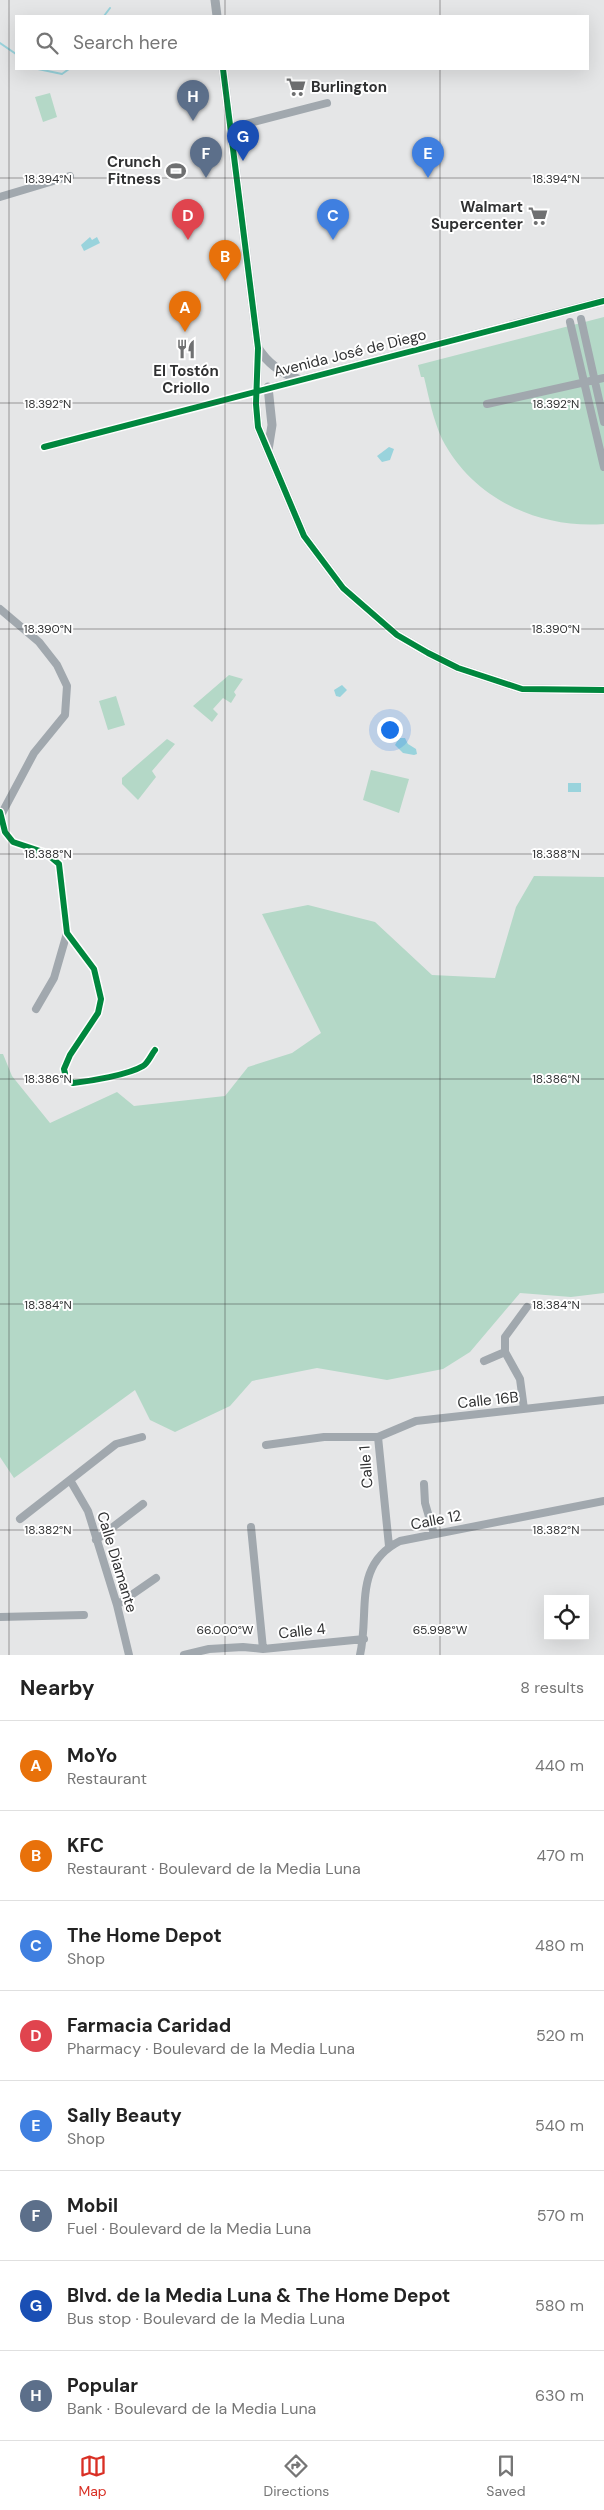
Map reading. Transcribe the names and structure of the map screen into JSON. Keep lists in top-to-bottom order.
{
  "streets": {
    "street": [
      "Avenida José de Diego",
      "Calle 16B",
      "Calle 1",
      "Calle 12",
      "Calle Diamante",
      "Calle 4"
    ]
  },
  "crossings": [
    ["Calle 16B", "Calle 1"],
    ["Calle 1", "Calle 12"]
  ],
  "places": {
    "supermarket": ["Burlington", "Walmart Supercenter"],
    "sports": ["Crunch Fitness"],
    "restaurant": ["El Tostón Criollo"]
  },
  "page": {
    "search": "Search here",
    "pins": [
      "H",
      "G",
      "E",
      "F",
      "C",
      "D",
      "B",
      "A"
    ],
    "heading": ["Nearby", "8 results"],
    "list": [
      {
        "mark": "A",
        "name": "MoYo",
        "note": "Restaurant",
        "value": "440 m"
      },
      {
        "mark": "B",
        "name": "KFC",
        "note": "Restaurant · Boulevard de la Media Luna",
        "value": "470 m"
      },
      {
        "mark": "C",
        "name": "The Home Depot",
        "note": "Shop",
        "value": "480 m"
      },
      {
        "mark": "D",
        "name": "Farmacia Caridad",
        "note": "Pharmacy · Boulevard de la Media Luna",
        "value": "520 m"
      },
      {
        "mark": "E",
        "name": "Sally Beauty",
        "note": "Shop",
        "value": "540 m"
      },
      {
        "mark": "F",
        "name": "Mobil",
        "note": "Fuel · Boulevard de la Media Luna",
        "value": "570 m"
      },
      {
        "mark": "G",
        "name": "Blvd. de la Media Luna & The Home Depot",
        "note": "Bus stop · Boulevard de la Media Luna",
        "value": "580 m"
      },
      {
        "mark": "H",
        "name": "Popular",
        "note": "Bank · Boulevard de la Media Luna",
        "value": "630 m"
      }
    ],
    "nav": ["Map", "Directions", "Saved"]
  },
  "coordinates": [
    "18.394°N",
    "18.392°N",
    "18.390°N",
    "18.388°N",
    "18.386°N",
    "18.384°N",
    "18.382°N",
    "66.000°W",
    "65.998°W"
  ]
}
